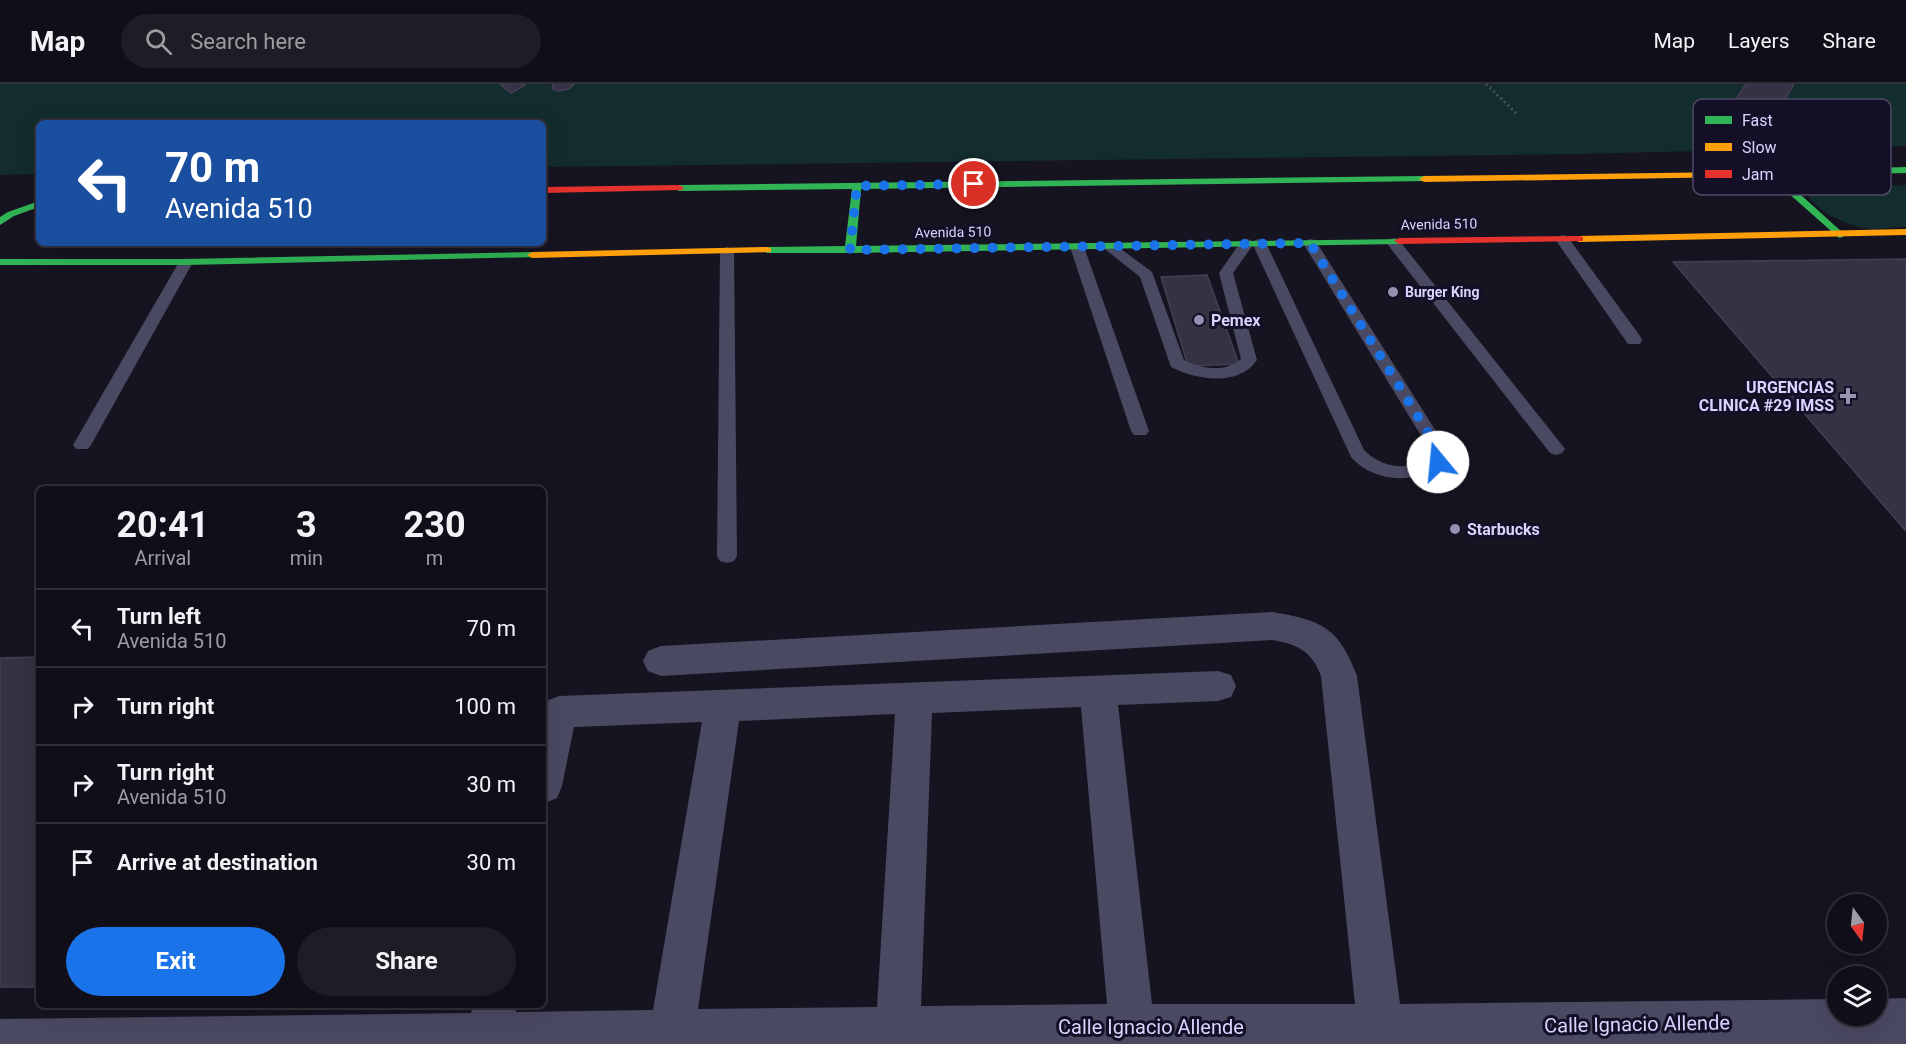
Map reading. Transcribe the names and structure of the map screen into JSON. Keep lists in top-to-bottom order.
{
  "streets": {
    "main road": ["Avenida 510"],
    "street": ["Calle Ignacio Allende"]
  },
  "places": {
    "other": ["Burger King", "Pemex", "Starbucks"],
    "health": ["URGENCIAS CLINICA #29 IMSS"]
  },
  "legend": ["Fast", "Slow", "Jam"],
  "north": "bottom",
  "page": {
    "header": "Map",
    "search": "Search here",
    "nav": ["Map", "Layers", "Share"],
    "turn": ["70 m", "Avenida 510"],
    "eta": [
      "20:41",
      "Arrival",
      "3",
      "min",
      "230",
      "m"
    ],
    "list": [
      {
        "name": "Turn left",
        "note": "Avenida 510",
        "value": "70 m"
      },
      {
        "name": "Turn right",
        "value": "100 m"
      },
      {
        "name": "Turn right",
        "note": "Avenida 510",
        "value": "30 m"
      },
      {
        "name": "Arrive at destination",
        "value": "30 m"
      }
    ],
    "buttons": ["Exit", "Share"]
  }
}
